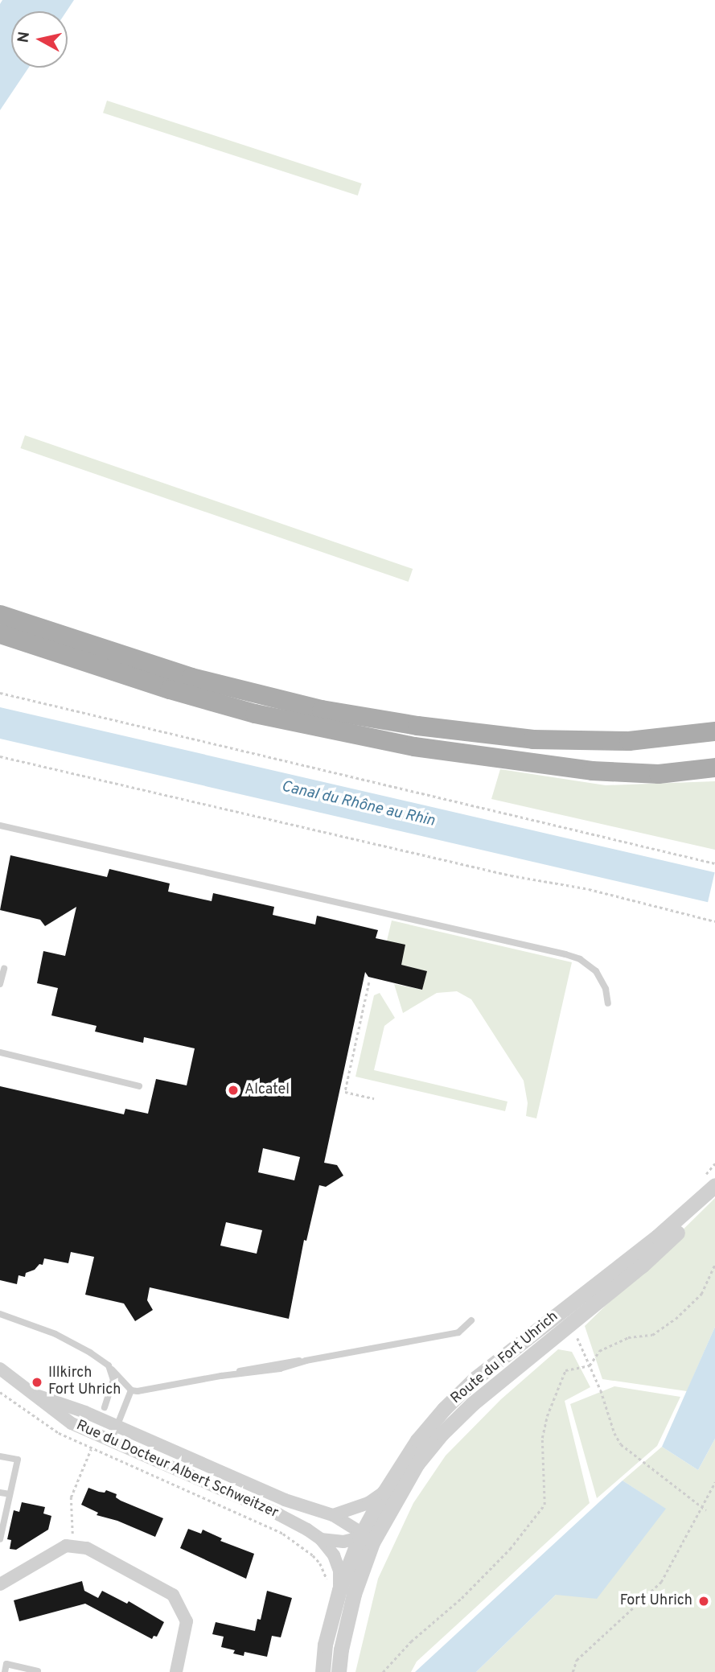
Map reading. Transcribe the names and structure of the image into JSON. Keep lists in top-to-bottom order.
{
  "streets": {
    "street": ["Route du Fort Uhrich", "Rue du Docteur Albert Schweitzer"]
  },
  "crossings": [
    ["Route du Fort Uhrich", "Rue du Docteur Albert Schweitzer"]
  ],
  "water": ["Canal du Rhône au Rhin"],
  "places": ["Alcatel", "Illkirch Fort Uhrich", "Fort Uhrich"],
  "north": "left"
}
